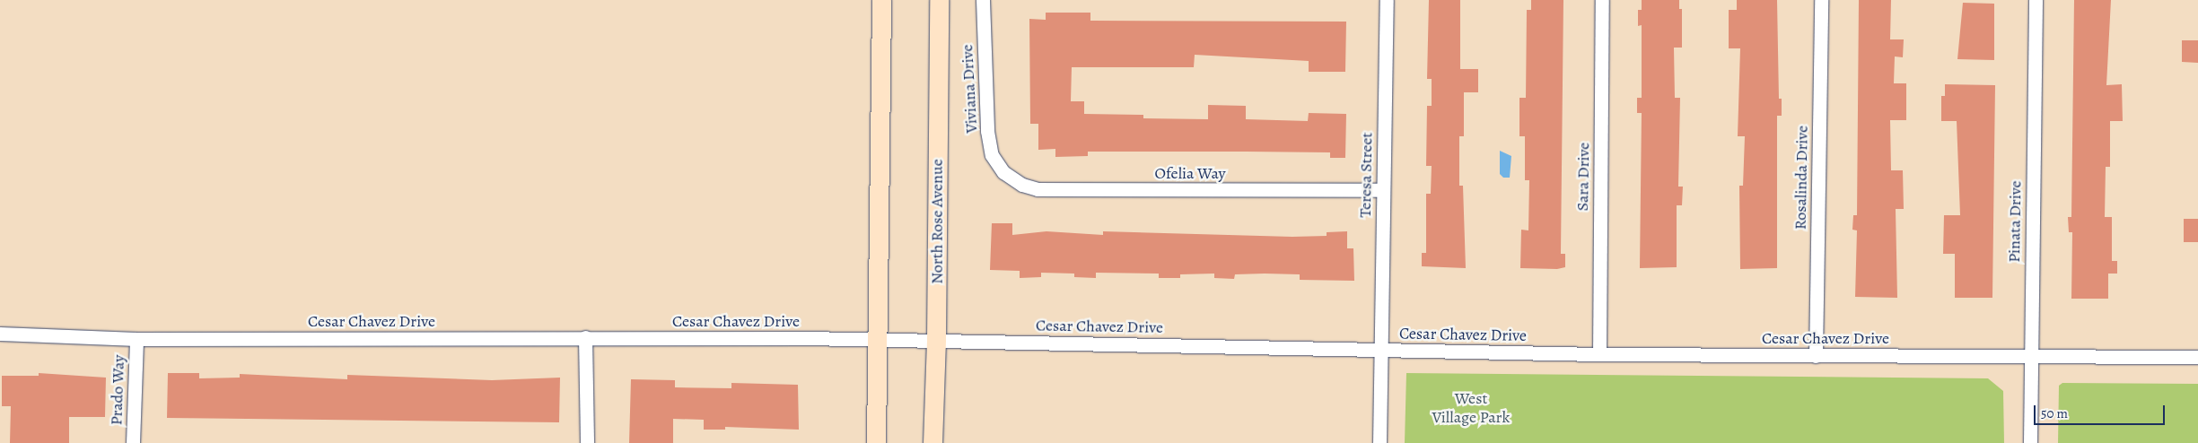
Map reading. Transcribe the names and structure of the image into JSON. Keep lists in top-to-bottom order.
{
  "streets": {
    "main road": ["North Rose Avenue"],
    "street": [
      "Viviana Drive",
      "Ofelia Way",
      "Teresa Street",
      "Sara Drive",
      "Rosalinda Drive",
      "Pinata Drive",
      "Cesar Chavez Drive",
      "Prado Way"
    ]
  },
  "crossings": [
    ["Viviana Drive", "Ofelia Way"],
    ["Ofelia Way", "Teresa Street"],
    ["Teresa Street", "Cesar Chavez Drive"],
    ["Sara Drive", "Cesar Chavez Drive"],
    ["Rosalinda Drive", "Cesar Chavez Drive"],
    ["North Rose Avenue", "Cesar Chavez Drive"],
    ["Pinata Drive", "Cesar Chavez Drive"],
    ["Cesar Chavez Drive", "Prado Way"]
  ],
  "parks": ["West Village Park"],
  "scale_bar": "50 m"
}
